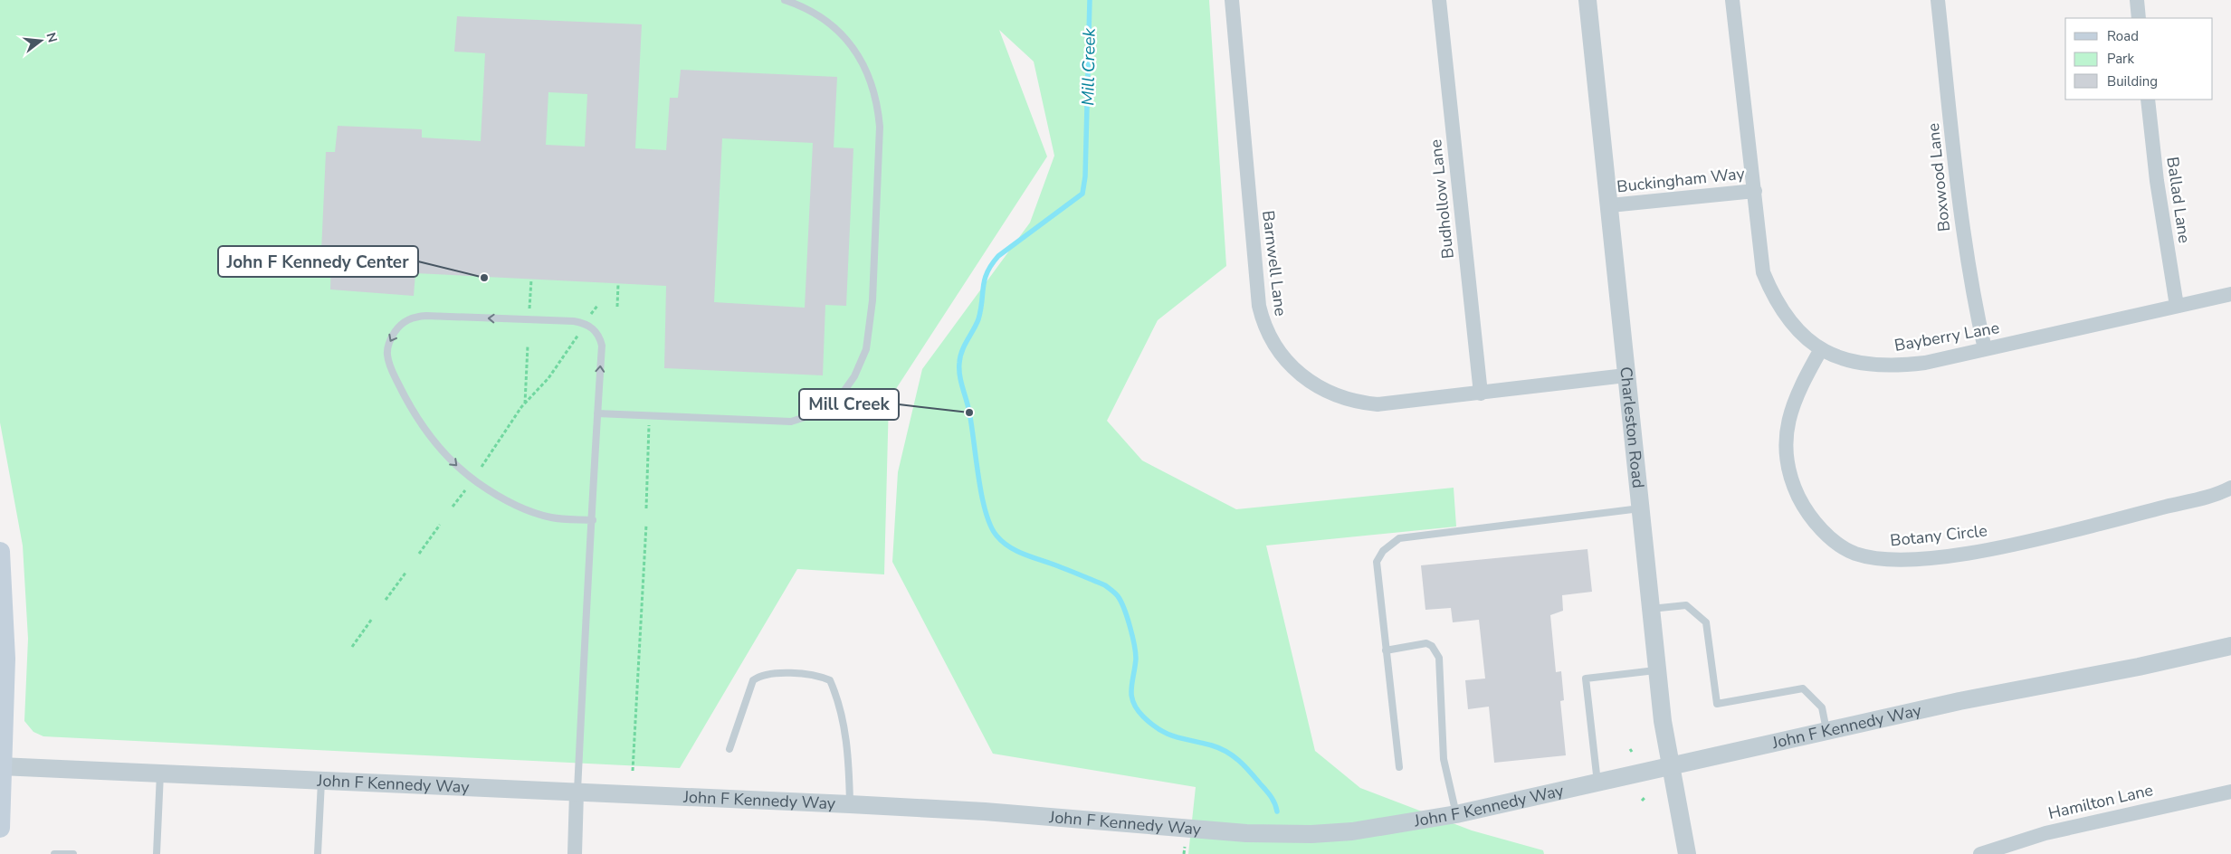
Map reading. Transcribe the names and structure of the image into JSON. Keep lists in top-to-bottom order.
{
  "streets": {
    "street": [
      "Boxwood Lane",
      "Buckingham Way",
      "Budhollow Lane",
      "Ballad Lane",
      "Barnwell Lane",
      "Bayberry Lane",
      "Charleston Road",
      "Botany Circle",
      "John F Kennedy Way",
      "Hamilton Lane"
    ]
  },
  "crossings": [
    ["Boxwood Lane", "Bayberry Lane"],
    ["Buckingham Way", "Bayberry Lane"],
    ["Buckingham Way", "Charleston Road"],
    ["Budhollow Lane", "Barnwell Lane"],
    ["Ballad Lane", "Bayberry Lane"],
    ["Barnwell Lane", "Charleston Road"],
    ["Bayberry Lane", "Botany Circle"],
    ["Charleston Road", "John F Kennedy Way"]
  ],
  "water": ["Mill Creek"],
  "places": ["John F Kennedy Center", "Mill Creek"],
  "legend": ["Road", "Park", "Building"],
  "north": "right"
}
